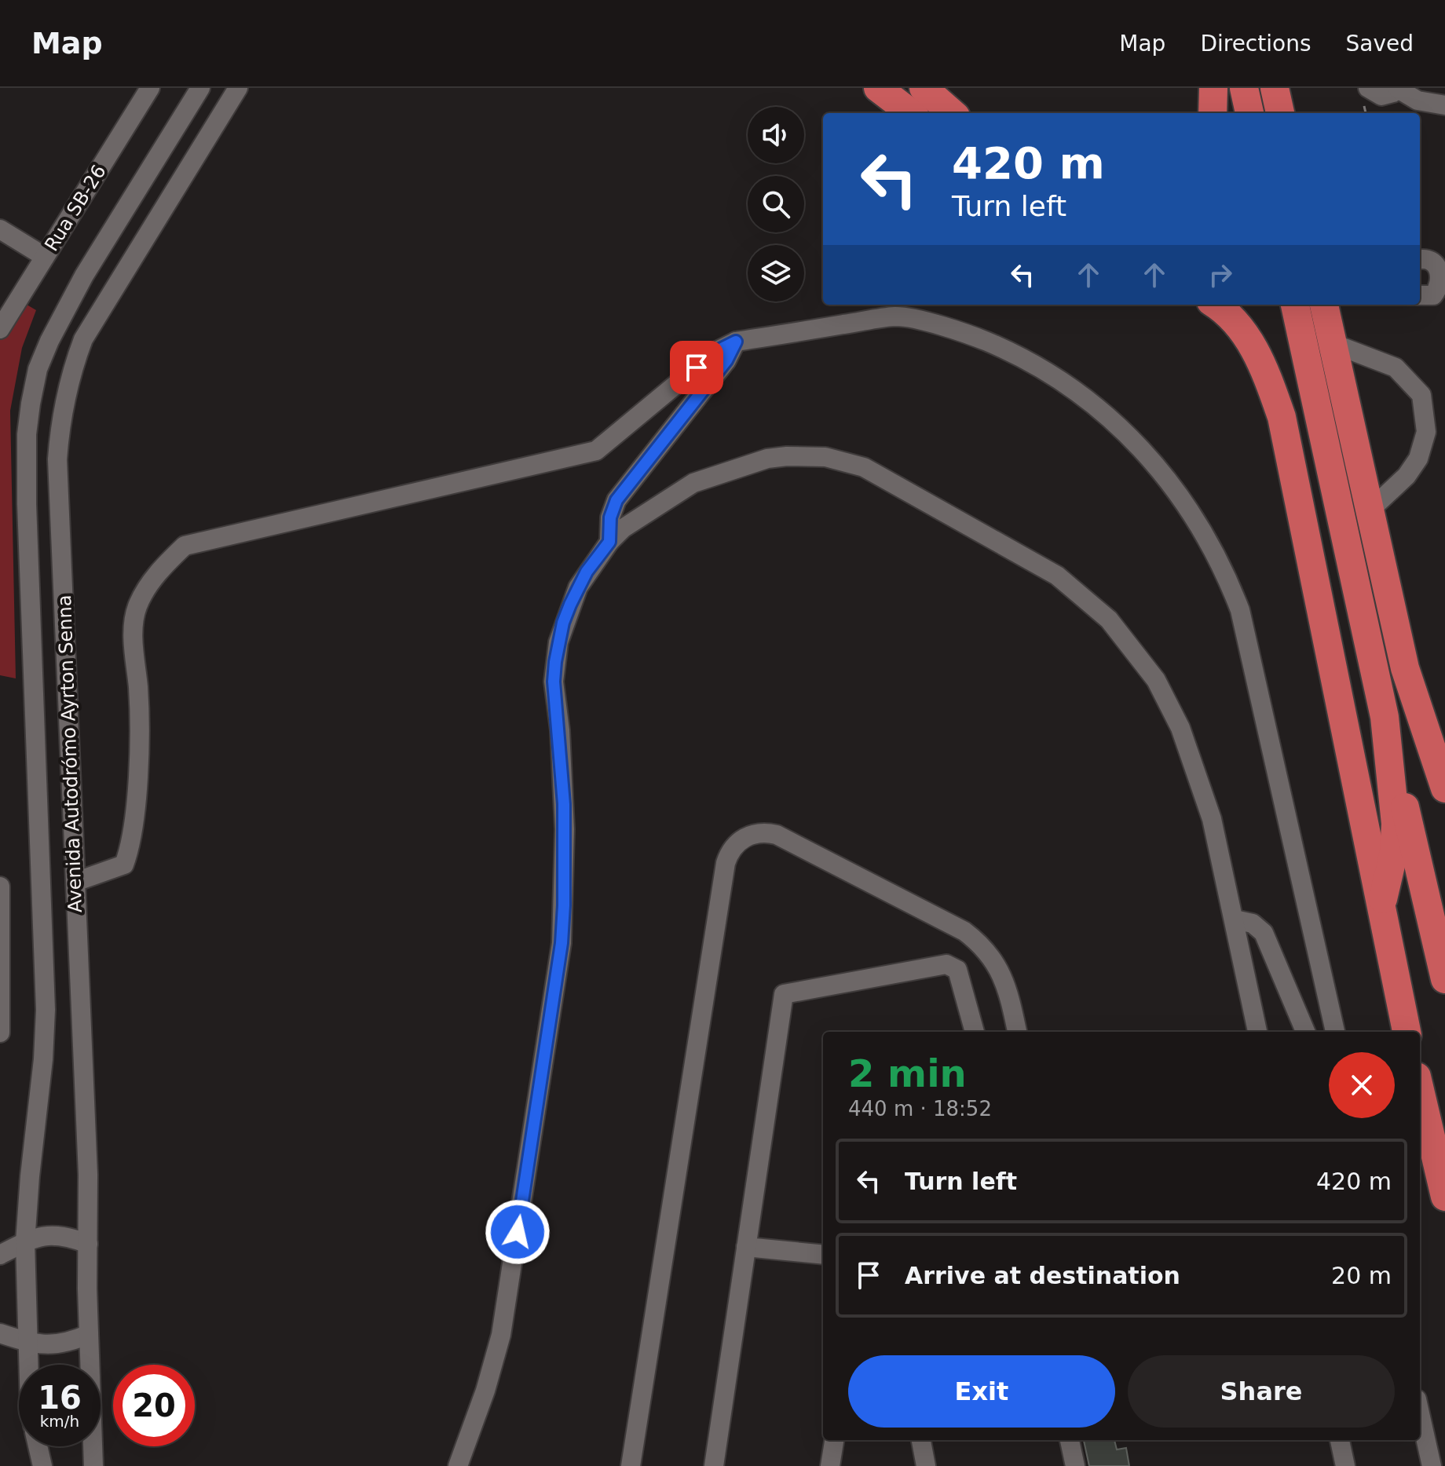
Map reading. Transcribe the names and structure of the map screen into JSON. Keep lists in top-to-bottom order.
{
  "streets": {
    "street": ["Rua SB-26", "Avenida Autodrómo Ayrton Senna"]
  },
  "page": {
    "header": "Map",
    "nav": ["Map", "Directions", "Saved"],
    "turn": ["420 m", "Turn left"],
    "heading": ["2 min", "440 m · 18:52"],
    "list": [
      {
        "name": "Turn left",
        "value": "420 m"
      },
      {
        "name": "Arrive at destination",
        "value": "20 m"
      }
    ],
    "buttons": ["Exit", "Share"],
    "speed": "16 km/h",
    "limit": "20"
  }
}
